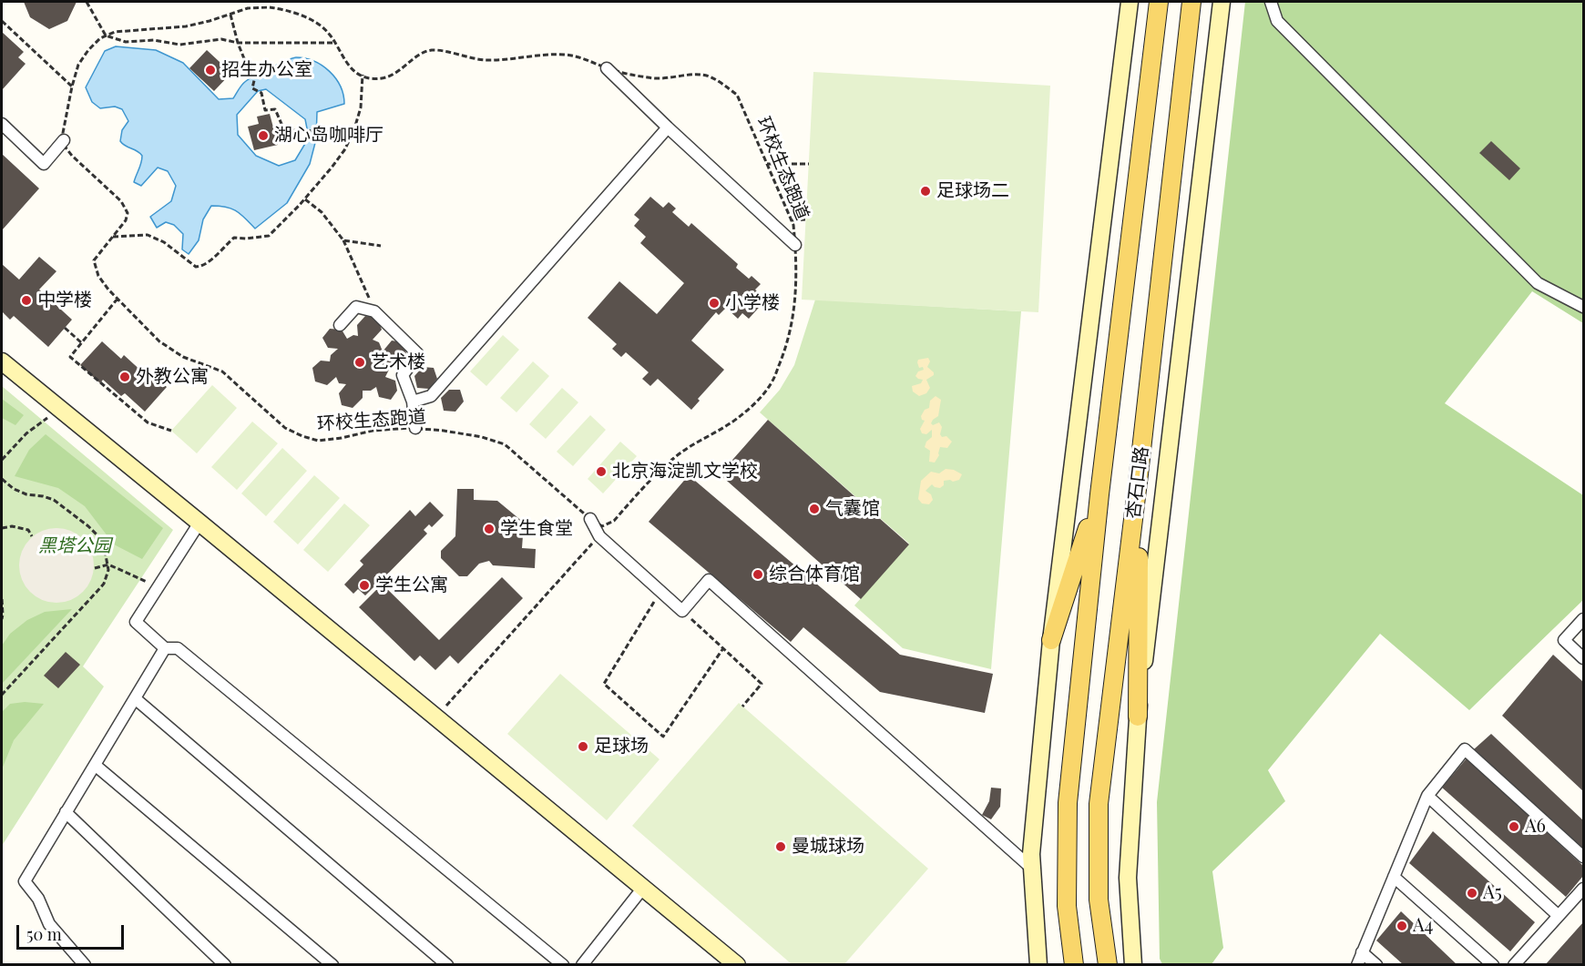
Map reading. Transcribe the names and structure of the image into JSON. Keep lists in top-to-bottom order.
{
  "streets": {
    "main road": ["杏石口路"],
    "path": ["环校生态跑道"]
  },
  "parks": ["黑塔公园"],
  "places": [
    "招生办公室",
    "湖心岛咖啡厅",
    "足球场二",
    "中学楼",
    "小学楼",
    "艺术楼",
    "外教公寓",
    "北京海淀凯文学校",
    "气囊馆",
    "学生食堂",
    "综合体育馆",
    "学生公寓",
    "足球场",
    "A6",
    "曼城球场",
    "A5",
    "A4"
  ],
  "scale_bar": "50 m"
}
